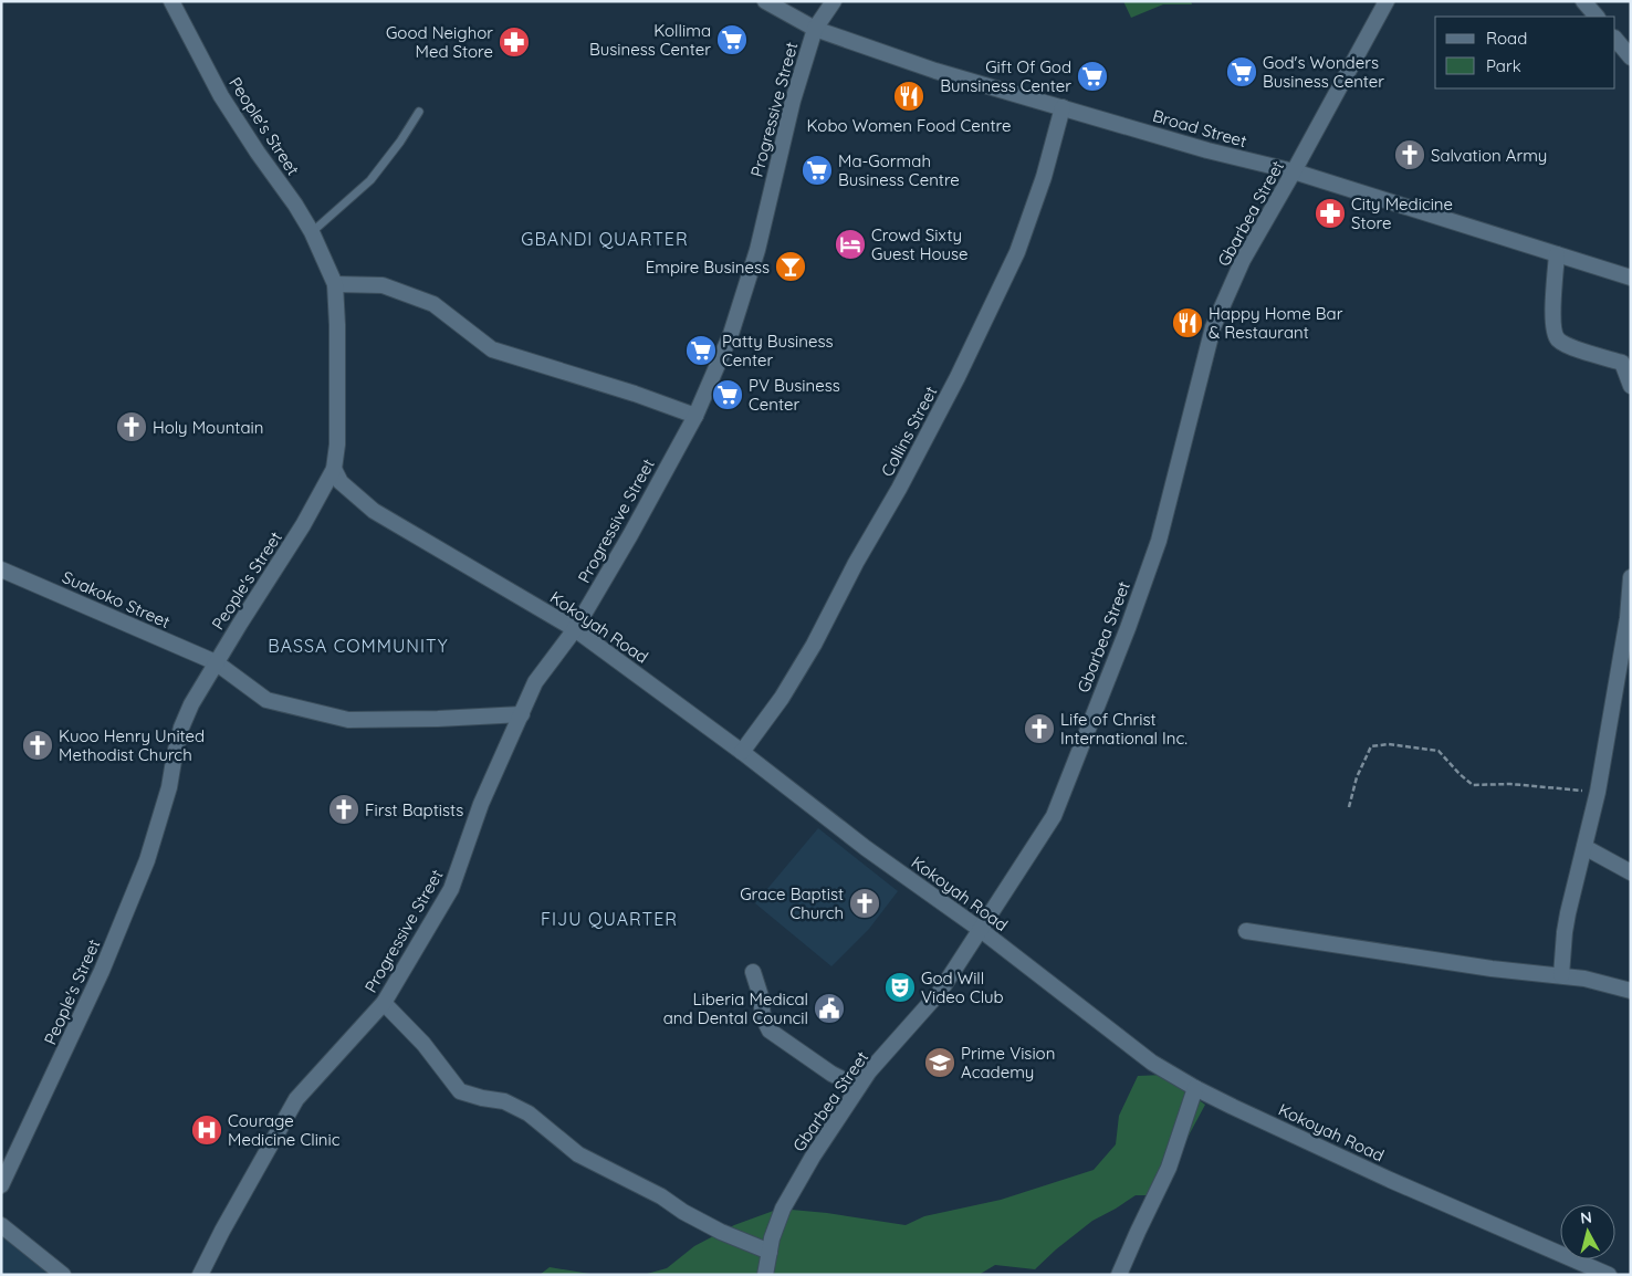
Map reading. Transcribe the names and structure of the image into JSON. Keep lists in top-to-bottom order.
{
  "streets": {
    "street": [
      "Progressive Street",
      "People's Street",
      "Broad Street",
      "Gbarbea Street",
      "Collins Street",
      "Suakoko Street",
      "Kokoyah Road"
    ]
  },
  "crossings": [
    ["Progressive Street", "Broad Street"],
    ["Progressive Street", "Suakoko Street"],
    ["Progressive Street", "Kokoyah Road"],
    ["People's Street", "Suakoko Street"],
    ["People's Street", "Kokoyah Road"],
    ["Broad Street", "Gbarbea Street"],
    ["Broad Street", "Collins Street"],
    ["Gbarbea Street", "Kokoyah Road"],
    ["Collins Street", "Kokoyah Road"]
  ],
  "districts": ["GBANDI QUARTER", "BASSA COMMUNITY", "FIJU QUARTER"],
  "places": {
    "supermarket": [
      "Kollima Business Center",
      "God's Wonders Business Center",
      "Gift Of God Bunsiness Center",
      "Ma-Gormah Business Centre",
      "Patty Business Center",
      "PV Business Center"
    ],
    "pharmacy": ["Good Neighor Med Store", "City Medicine Store"],
    "restaurant": ["Kobo Women Food Centre", "Happy Home Bar & Restaurant"],
    "church": [
      "Salvation Army",
      "Holy Mountain",
      "Life of Christ International Inc.",
      "Kuoo Henry United Methodist Church",
      "First Baptists",
      "Grace Baptist Church"
    ],
    "hotel": ["Crowd Sixty Guest House"],
    "bar": ["Empire Business"],
    "theatre": ["God Will Video Club"],
    "public building": ["Liberia Medical and Dental Council"],
    "school or university": ["Prime Vision Academy"],
    "hospital": ["Courage Medicine Clinic"]
  },
  "legend": ["Road", "Park"],
  "north": "top"
}
